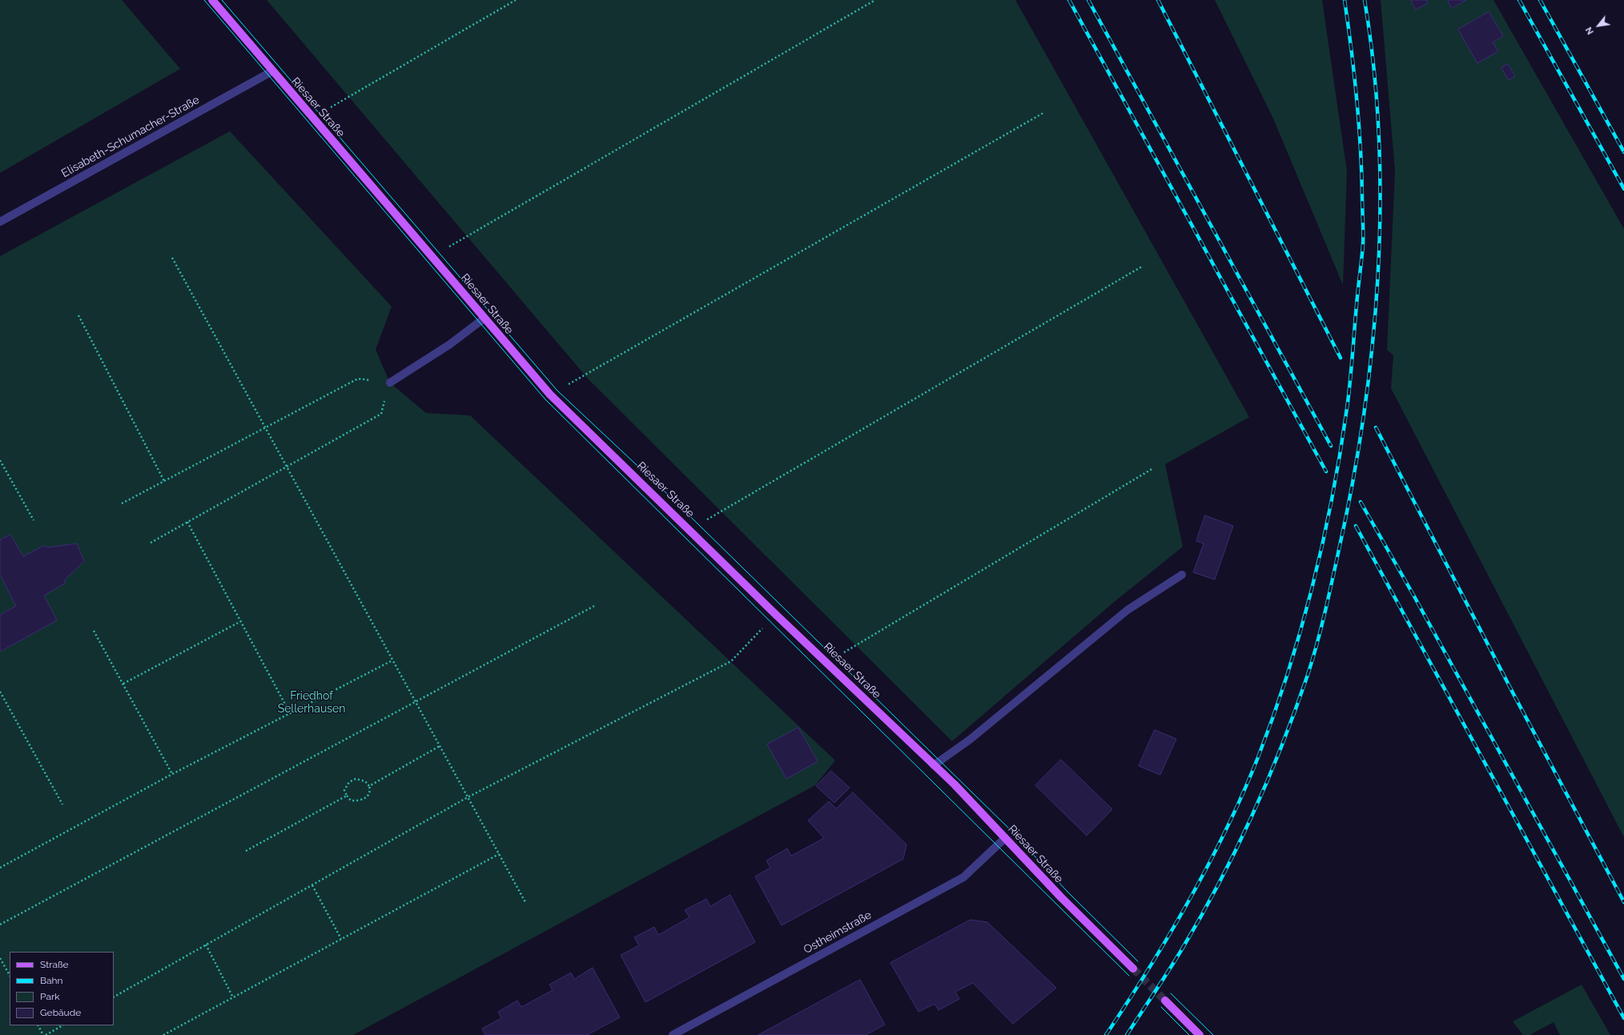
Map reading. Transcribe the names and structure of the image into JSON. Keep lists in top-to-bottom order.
{
  "streets": {
    "main road": ["Riesaer Straße"],
    "street": ["Elisabeth-Schumacher-Straße", "Ostheimstraße"]
  },
  "crossings": [
    ["Riesaer Straße", "Elisabeth-Schumacher-Straße"],
    ["Riesaer Straße", "Ostheimstraße"]
  ],
  "parks": ["Friedhof Sellerhausen"],
  "legend": [
    "Straße",
    "Bahn",
    "Park",
    "Gebäude"
  ],
  "north": "bottom left"
}
